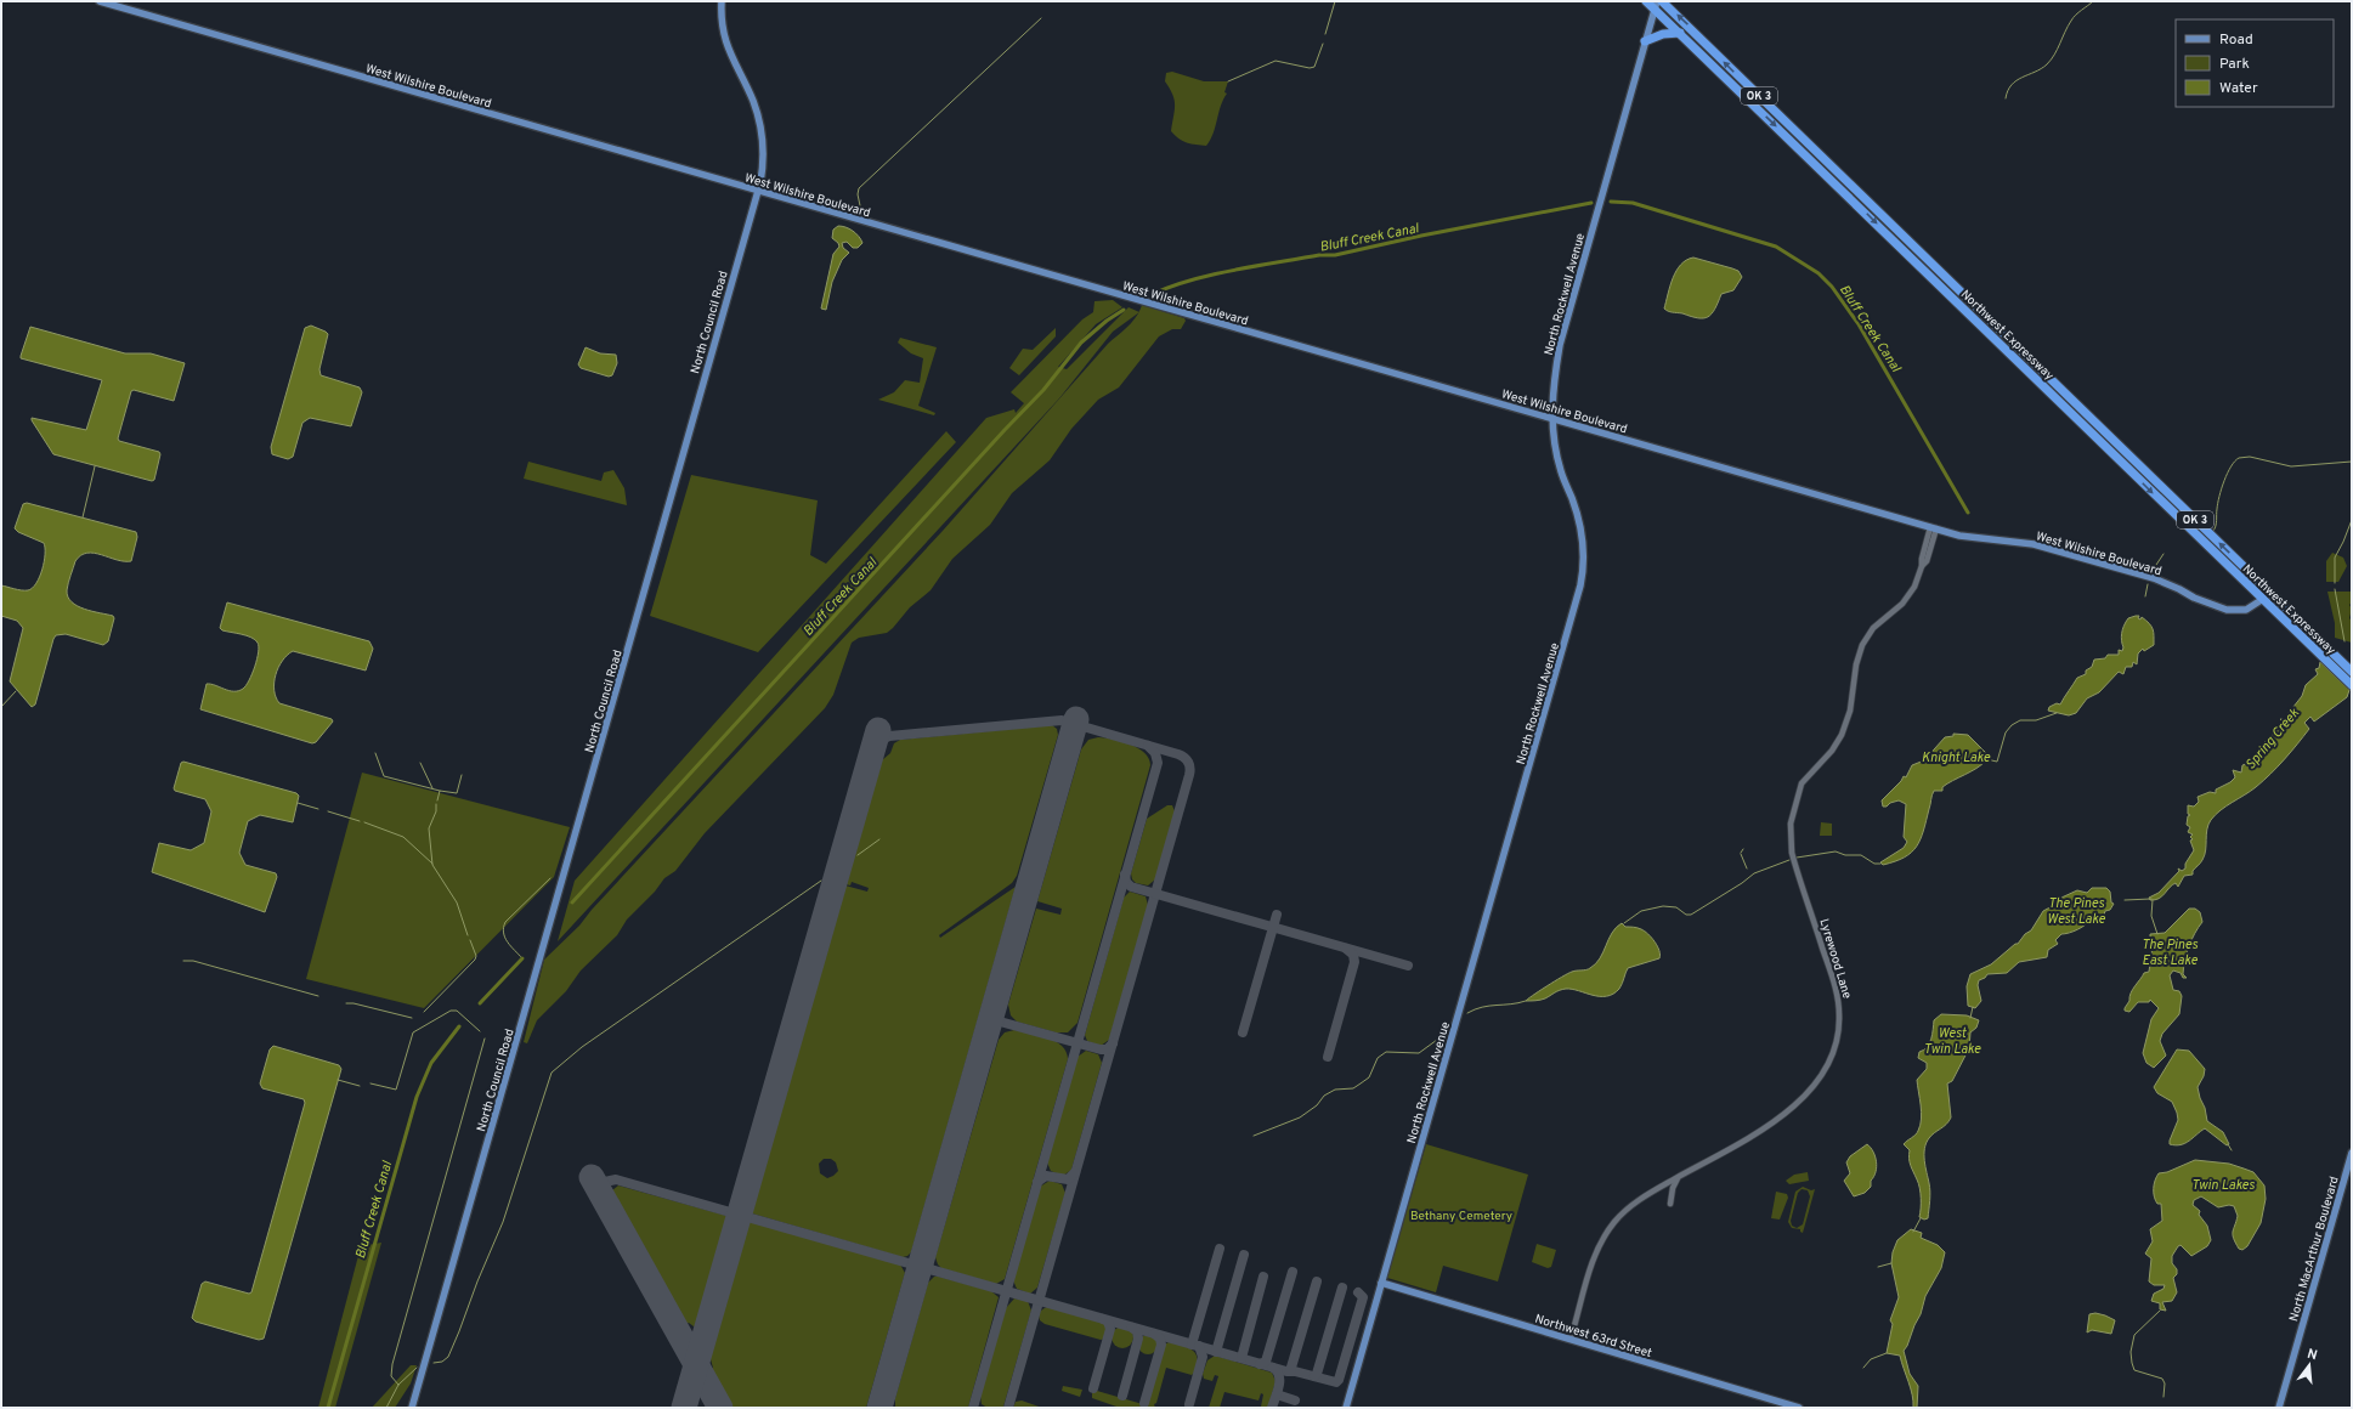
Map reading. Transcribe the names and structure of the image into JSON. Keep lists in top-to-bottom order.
{
  "streets": {
    "highway": ["OK 3", "Northwest Expressway"],
    "main road": [
      "West Wilshire Boulevard",
      "North Rockwell Avenue",
      "North Council Road",
      "North MacArthur Boulevard",
      "Northwest 63rd Street"
    ],
    "street": ["Lyrewood Lane"]
  },
  "crossings": [
    ["West Wilshire Boulevard", "North Rockwell Avenue"],
    ["West Wilshire Boulevard", "North Council Road"],
    ["West Wilshire Boulevard", "Northwest Expressway"],
    ["West Wilshire Boulevard", "Lyrewood Lane"],
    ["North Rockwell Avenue", "Northwest Expressway"],
    ["North Rockwell Avenue", "Northwest 63rd Street"],
    ["Lyrewood Lane", "Northwest 63rd Street"]
  ],
  "water": [
    "Bluff Creek Canal",
    "Spring Creek",
    "Knight Lake",
    "The Pines West Lake",
    "The Pines East Lake",
    "West Twin Lake",
    "Twin Lakes"
  ],
  "parks": ["Bethany Cemetery"],
  "legend": ["Road", "Park", "Water"],
  "north": "top"
}
